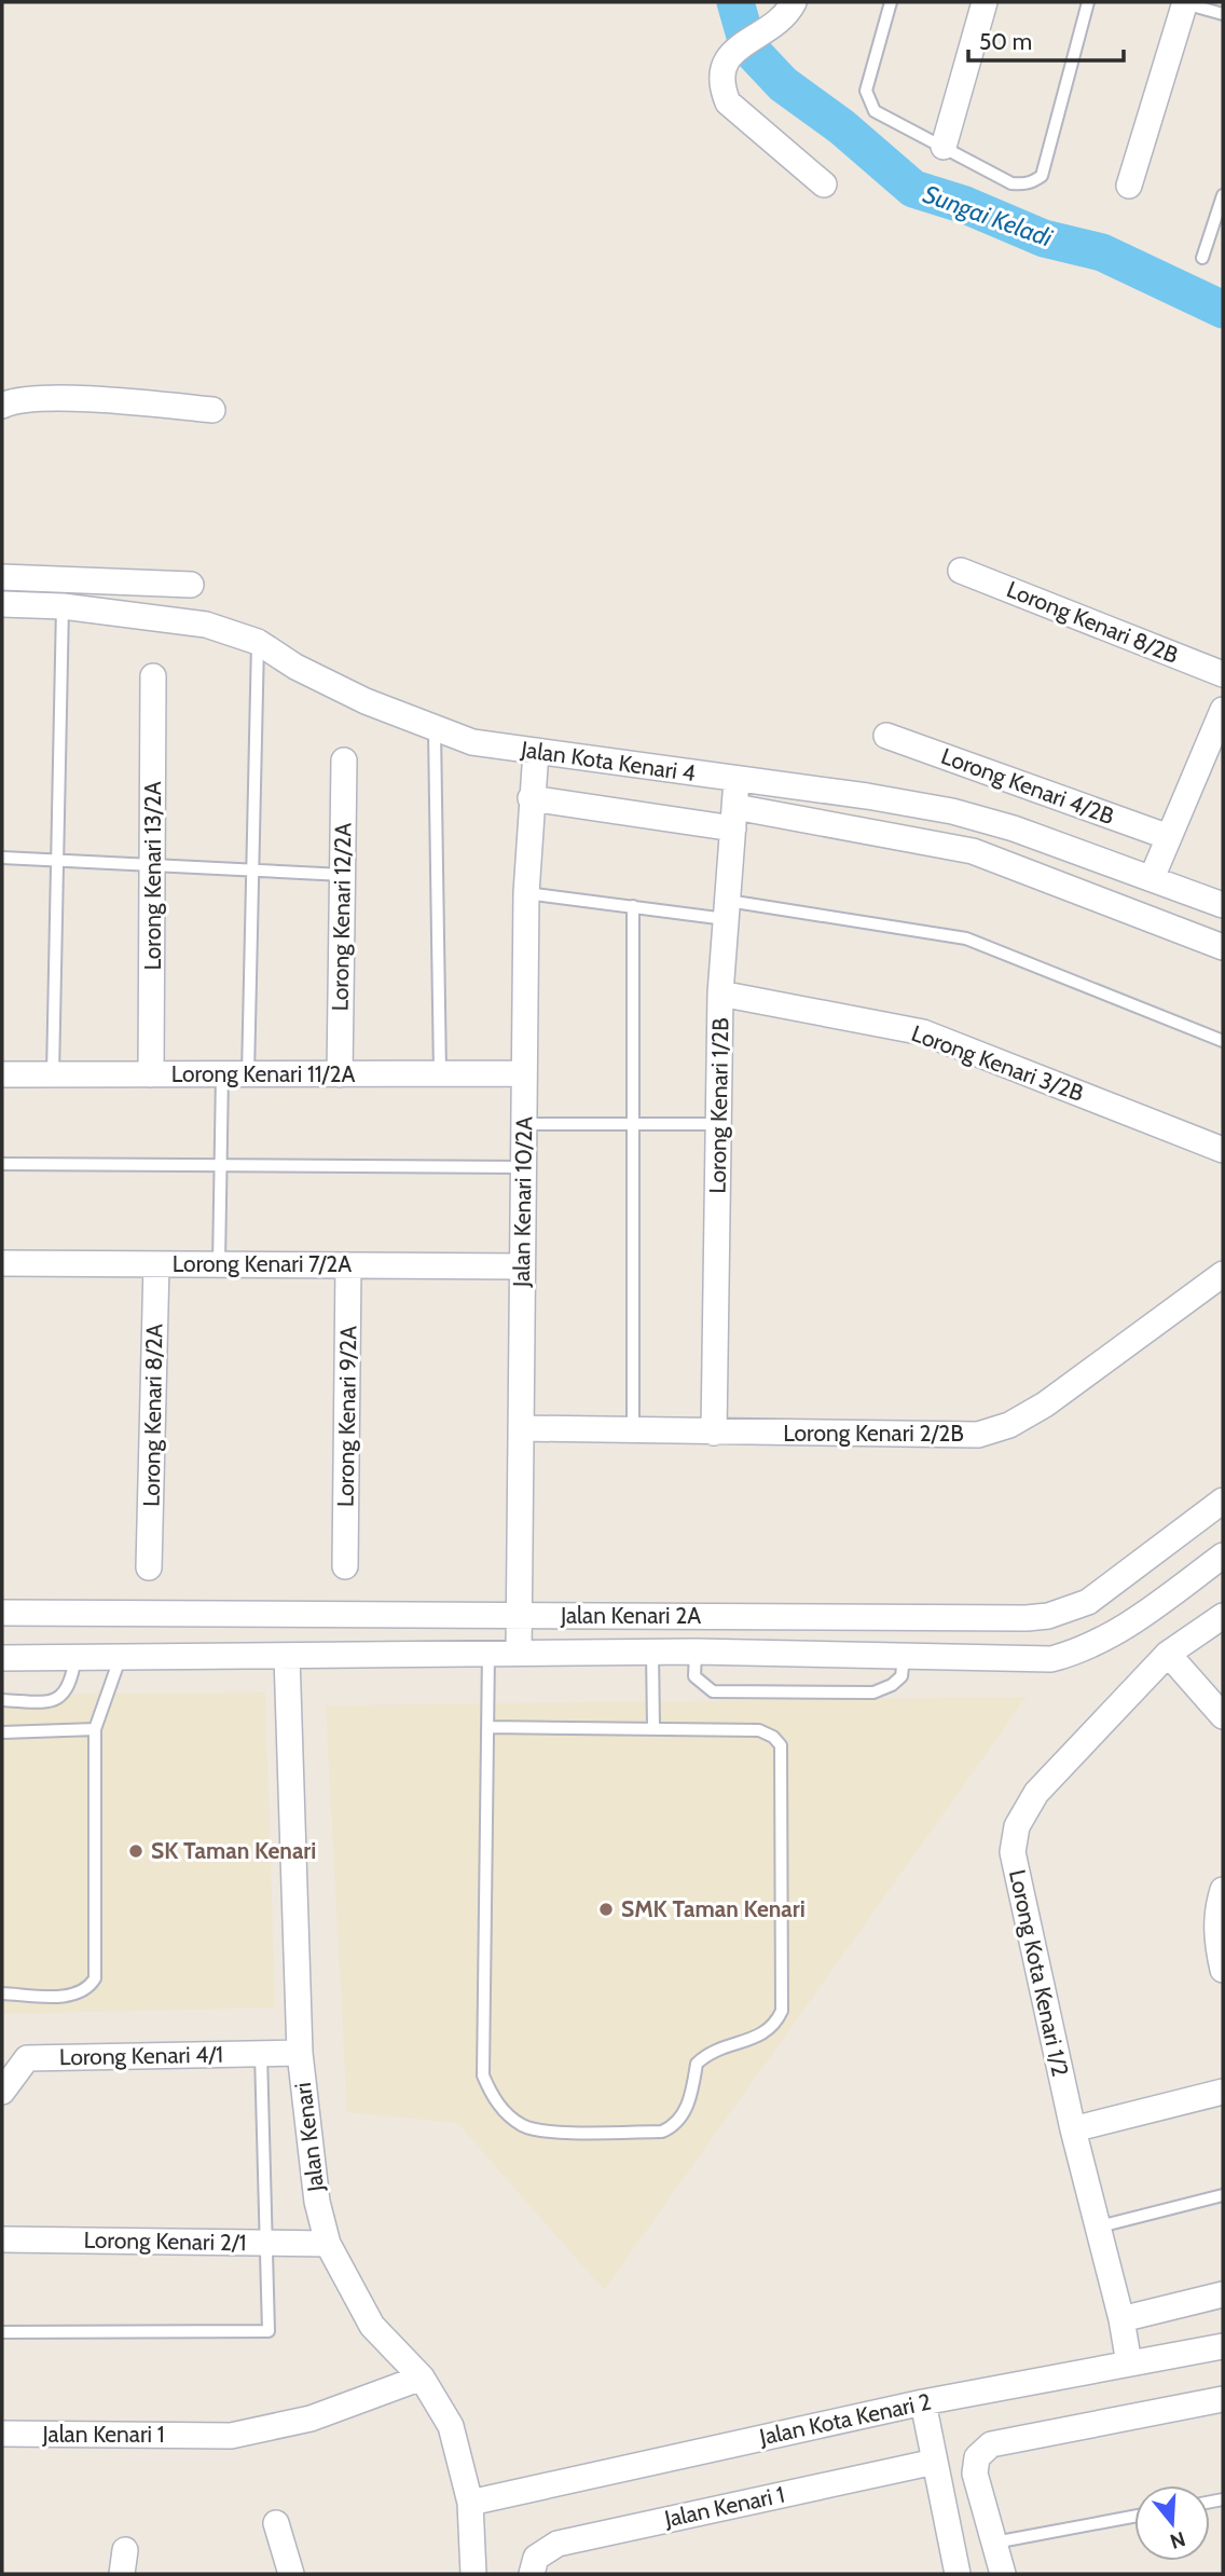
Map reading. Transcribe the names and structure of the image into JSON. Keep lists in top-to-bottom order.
{
  "streets": {
    "street": [
      "Lorong Kenari 8/2B",
      "Jalan Kota Kenari 4",
      "Lorong Kenari 4/2B",
      "Lorong Kenari 13/2A",
      "Lorong Kenari 12/2A",
      "Lorong Kenari 3/2B",
      "Lorong Kenari 11/2A",
      "Lorong Kenari 1/2B",
      "Jalan Kenari 10/2A",
      "Lorong Kenari 7/2A",
      "Lorong Kenari 8/2A",
      "Lorong Kenari 9/2A",
      "Lorong Kenari 2/2B",
      "Jalan Kenari 2A",
      "Lorong Kota Kenari 1/2",
      "Lorong Kenari 4/1",
      "Jalan Kenari",
      "Lorong Kenari 2/1",
      "Jalan Kota Kenari 2",
      "Jalan Kenari 1"
    ]
  },
  "crossings": [
    ["Jalan Kota Kenari 4", "Lorong Kenari 1/2B"],
    ["Jalan Kota Kenari 4", "Jalan Kenari 10/2A"],
    ["Lorong Kenari 13/2A", "Lorong Kenari 11/2A"],
    ["Lorong Kenari 12/2A", "Lorong Kenari 11/2A"],
    ["Lorong Kenari 3/2B", "Lorong Kenari 1/2B"],
    ["Lorong Kenari 11/2A", "Jalan Kenari 10/2A"],
    ["Lorong Kenari 1/2B", "Lorong Kenari 2/2B"],
    ["Jalan Kenari 10/2A", "Lorong Kenari 7/2A"],
    ["Jalan Kenari 10/2A", "Lorong Kenari 2/2B"],
    ["Jalan Kenari 10/2A", "Jalan Kenari 2A"],
    ["Lorong Kenari 7/2A", "Lorong Kenari 8/2A"],
    ["Lorong Kenari 7/2A", "Lorong Kenari 9/2A"],
    ["Jalan Kenari 2A", "Jalan Kenari"],
    ["Lorong Kota Kenari 1/2", "Jalan Kota Kenari 2"],
    ["Lorong Kenari 4/1", "Jalan Kenari"],
    ["Jalan Kenari", "Lorong Kenari 2/1"],
    ["Jalan Kenari", "Jalan Kota Kenari 2"],
    ["Jalan Kenari", "Jalan Kenari 1"]
  ],
  "water": ["Sungai Keladi"],
  "places": ["SK Taman Kenari", "SMK Taman Kenari"],
  "scale_bar": "50 m",
  "north": "bottom"
}
